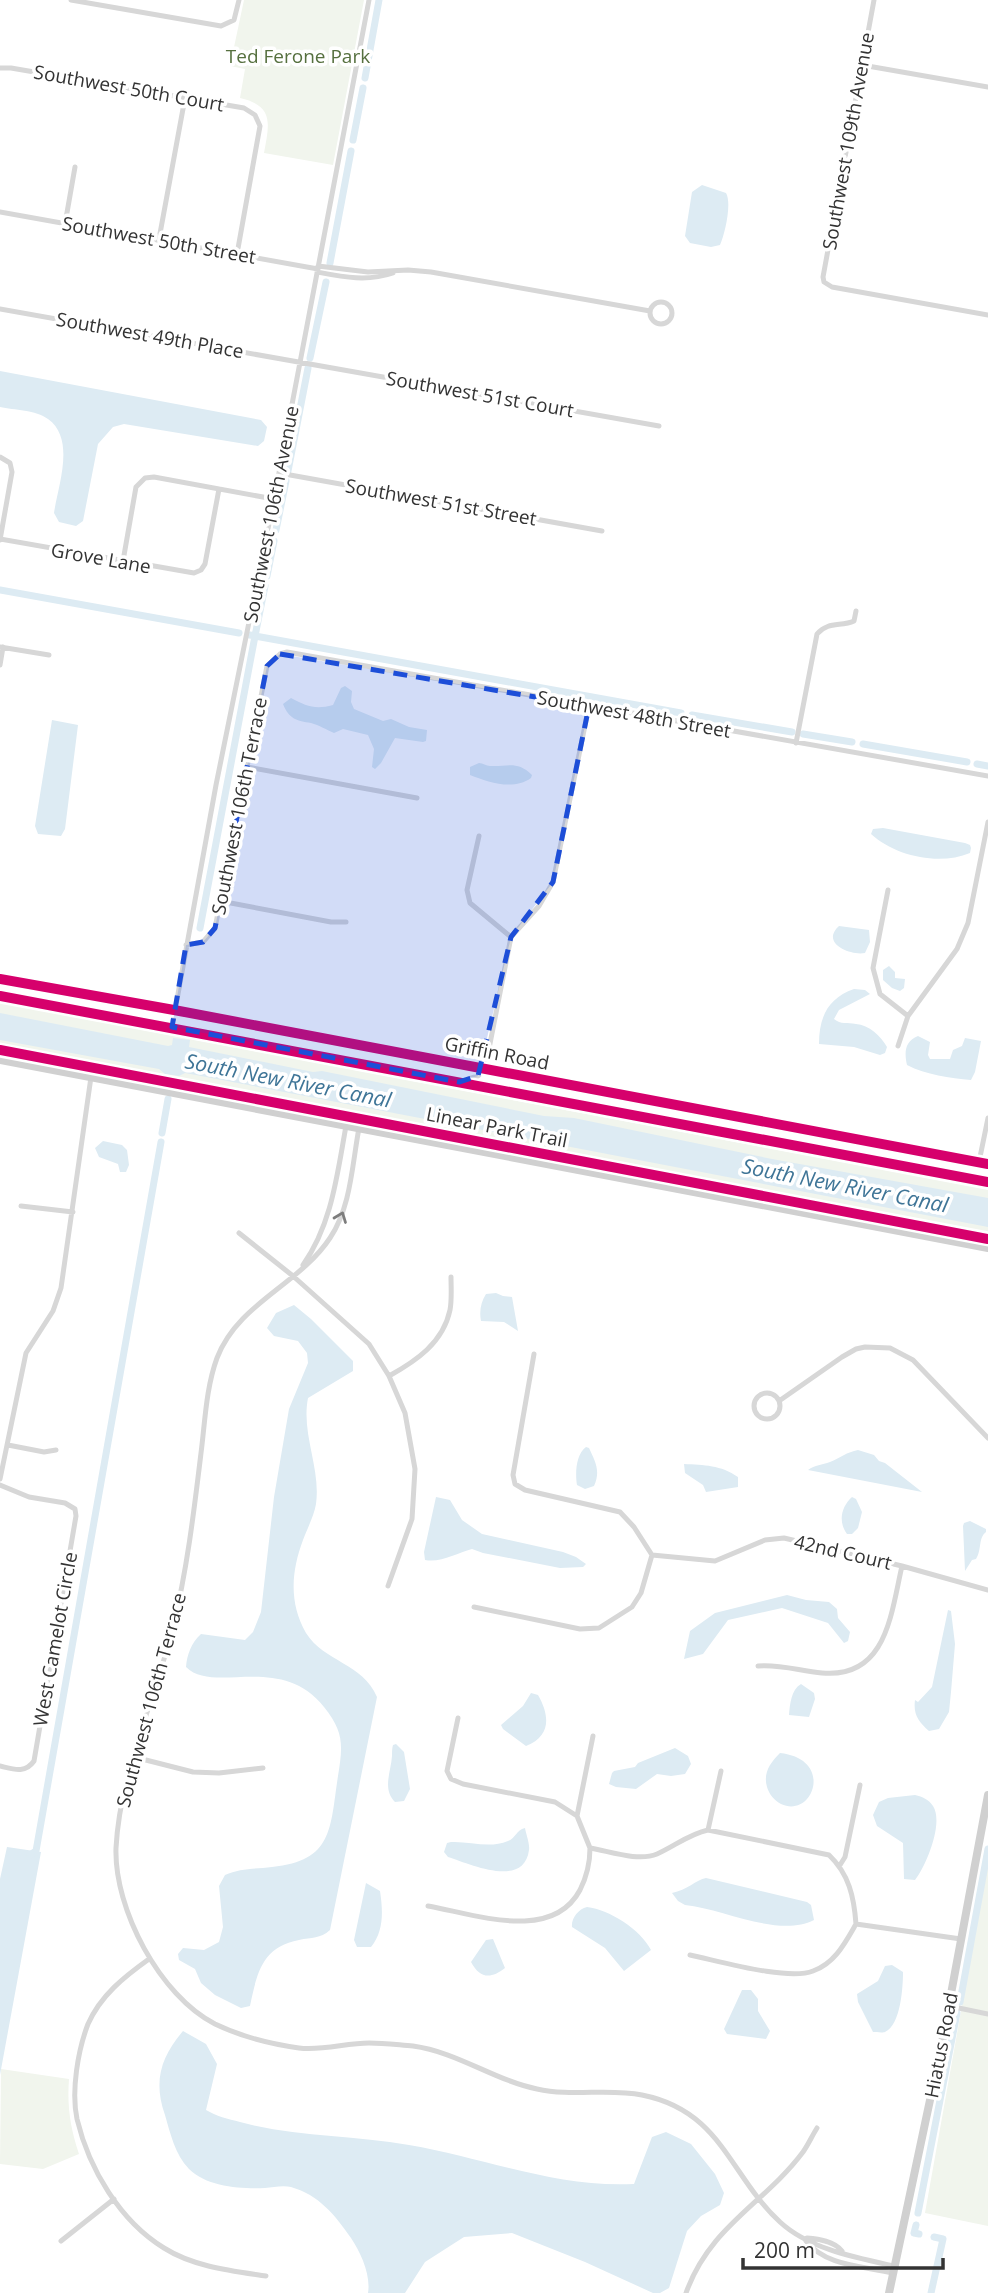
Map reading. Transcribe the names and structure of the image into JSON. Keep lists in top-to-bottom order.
{
  "streets": {
    "main road": ["Griffin Road"],
    "street": [
      "Southwest 50th Court",
      "Southwest 109th Avenue",
      "Southwest 50th Street",
      "Southwest 49th Place",
      "Southwest 51st Court",
      "Southwest 51st Street",
      "Southwest 106th Avenue",
      "Grove Lane",
      "Southwest 48th Street",
      "Southwest 106th Terrace",
      "42nd Court",
      "West Camelot Circle",
      "Hiatus Road"
    ],
    "cycle path": ["Linear Park Trail"]
  },
  "crossings": [
    ["Southwest 50th Court", "Southwest 50th Street"],
    ["Southwest 50th Street", "Southwest 106th Avenue"],
    ["Southwest 49th Place", "Southwest 51st Court"],
    ["Southwest 49th Place", "Southwest 106th Avenue"],
    ["Southwest 51st Court", "Southwest 106th Avenue"],
    ["Southwest 51st Street", "Southwest 106th Avenue"],
    ["Southwest 106th Avenue", "Southwest 106th Terrace"],
    ["Southwest 106th Avenue", "Griffin Road"],
    ["Southwest 48th Street", "Southwest 106th Terrace"],
    ["Southwest 106th Terrace", "Hiatus Road"]
  ],
  "water": ["South New River Canal"],
  "parks": ["Ted Ferone Park"],
  "scale_bar": "200 m"
}
